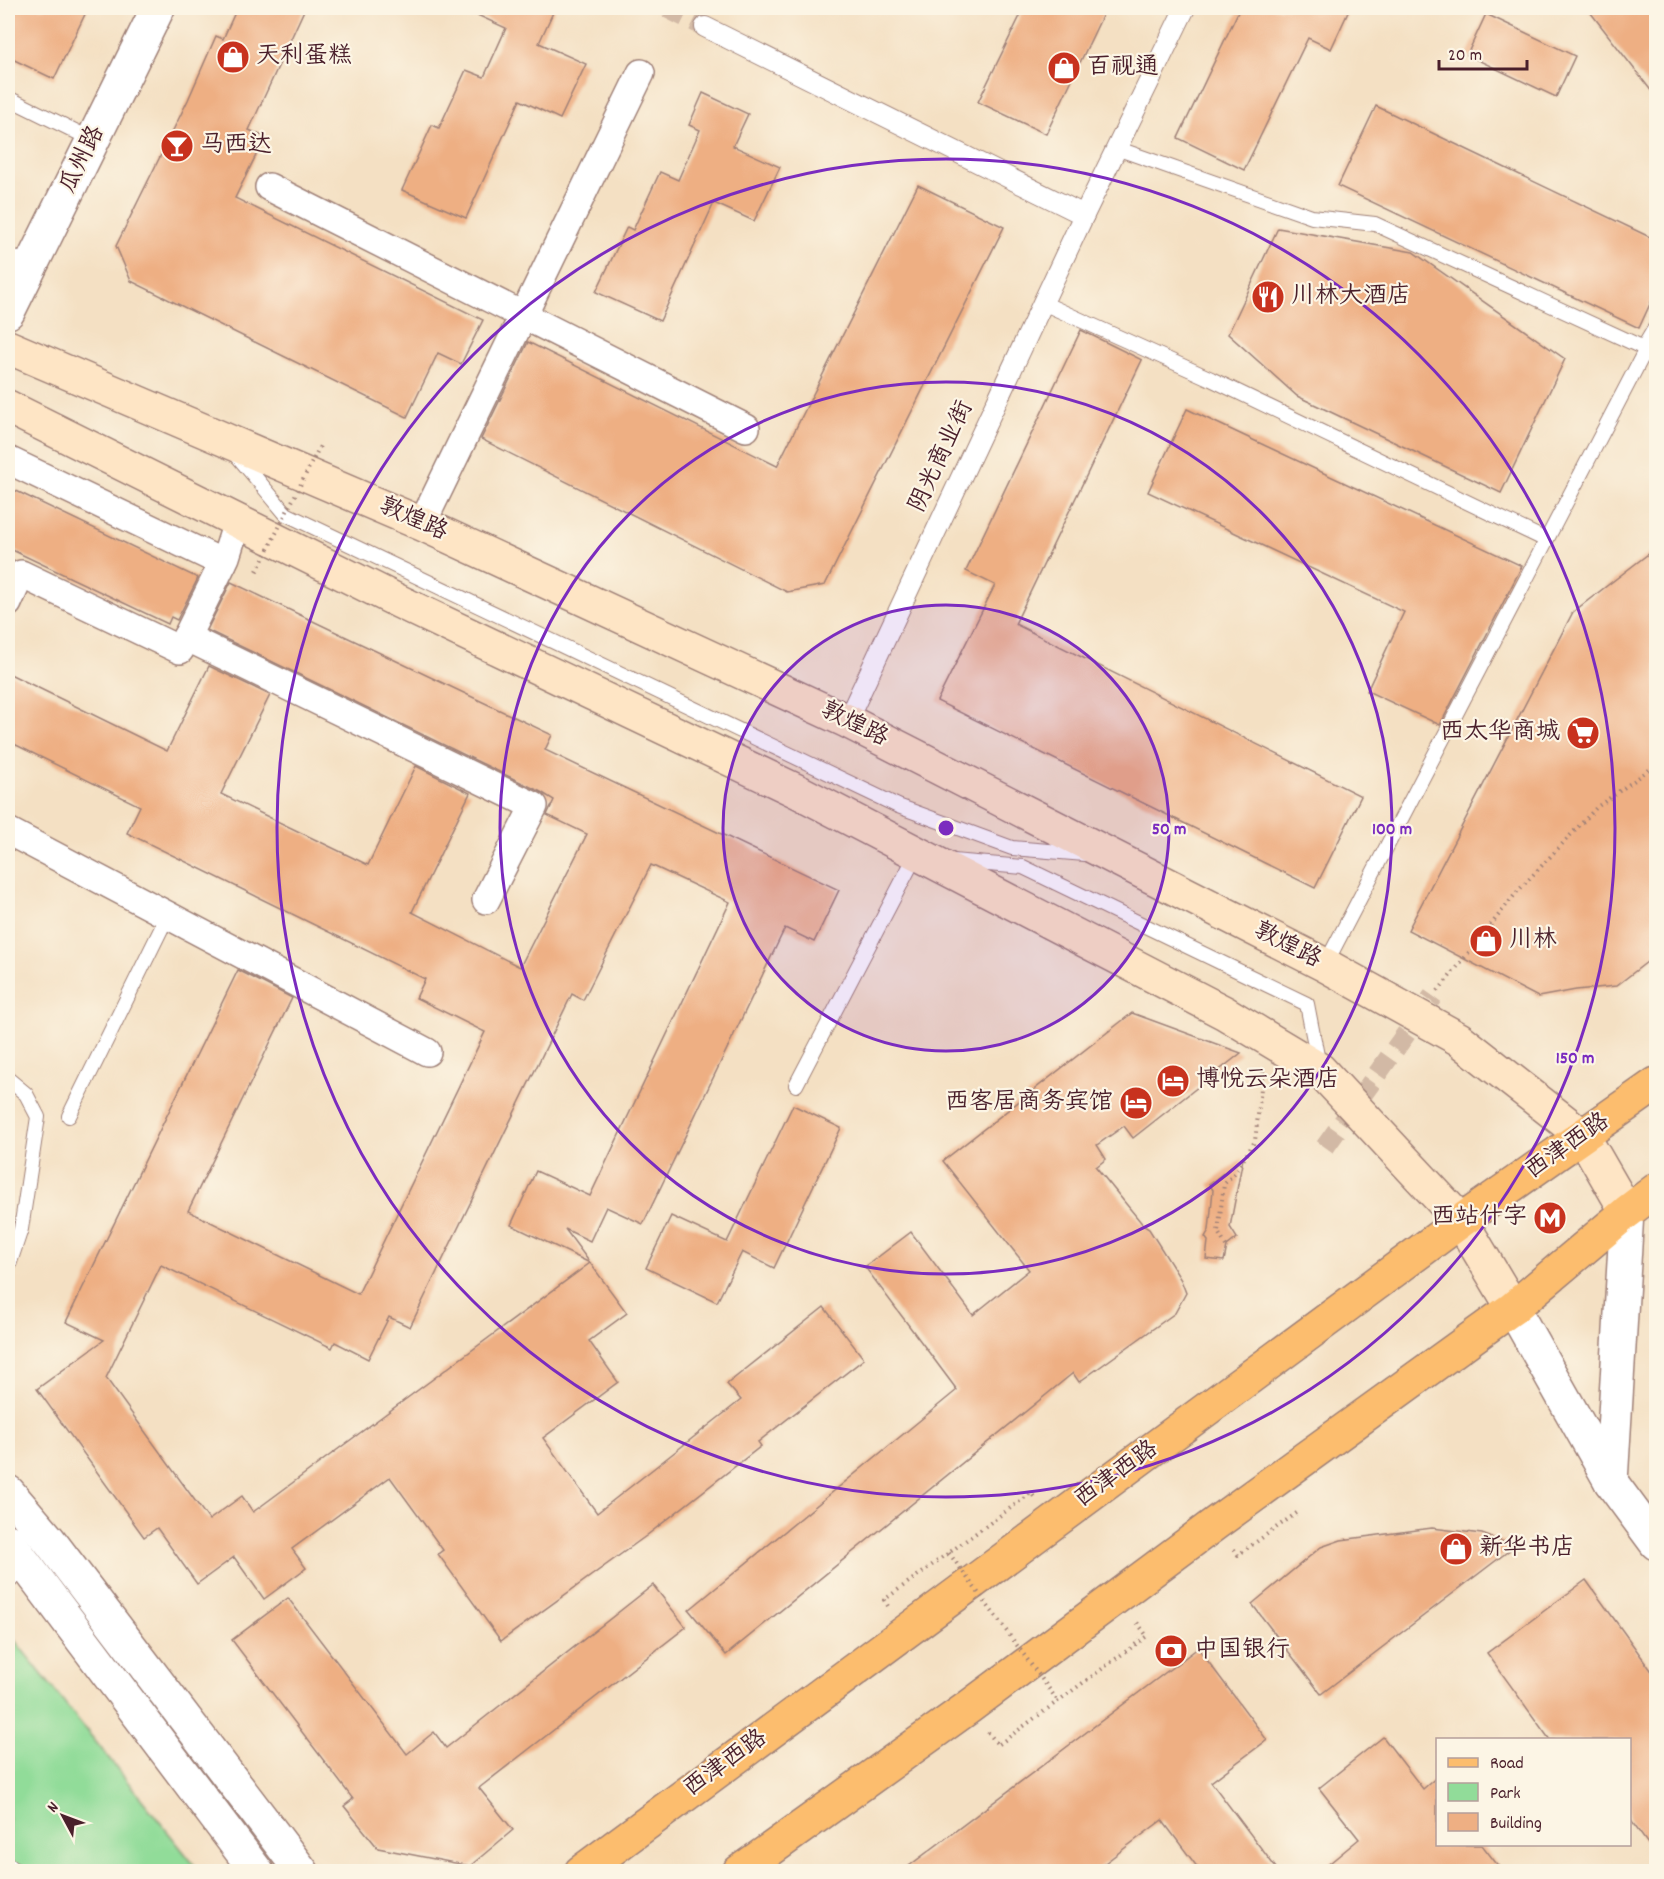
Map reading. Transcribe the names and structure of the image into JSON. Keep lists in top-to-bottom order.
{
  "streets": {
    "main road": ["敦煌路", "西津西路"],
    "street": ["瓜州路", "阴光商业街"]
  },
  "crossings": [
    ["阴光商业街", "敦煌路"],
    ["敦煌路", "西津西路"]
  ],
  "places": {
    "shop": [
      "天利蛋糕",
      "百视通",
      "川林",
      "新华书店"
    ],
    "bar": ["马西达"],
    "restaurant": ["川林大酒店"],
    "supermarket": ["西太华商城"],
    "hotel": ["博悦云朵酒店", "西客居商务宾馆"],
    "metro station": ["西站什字"],
    "bank": ["中国银行"]
  },
  "legend": ["Road", "Park", "Building"],
  "scale_bar": "20 m",
  "north": "top left",
  "rings": ["50 m", "100 m", "150 m"]
}
